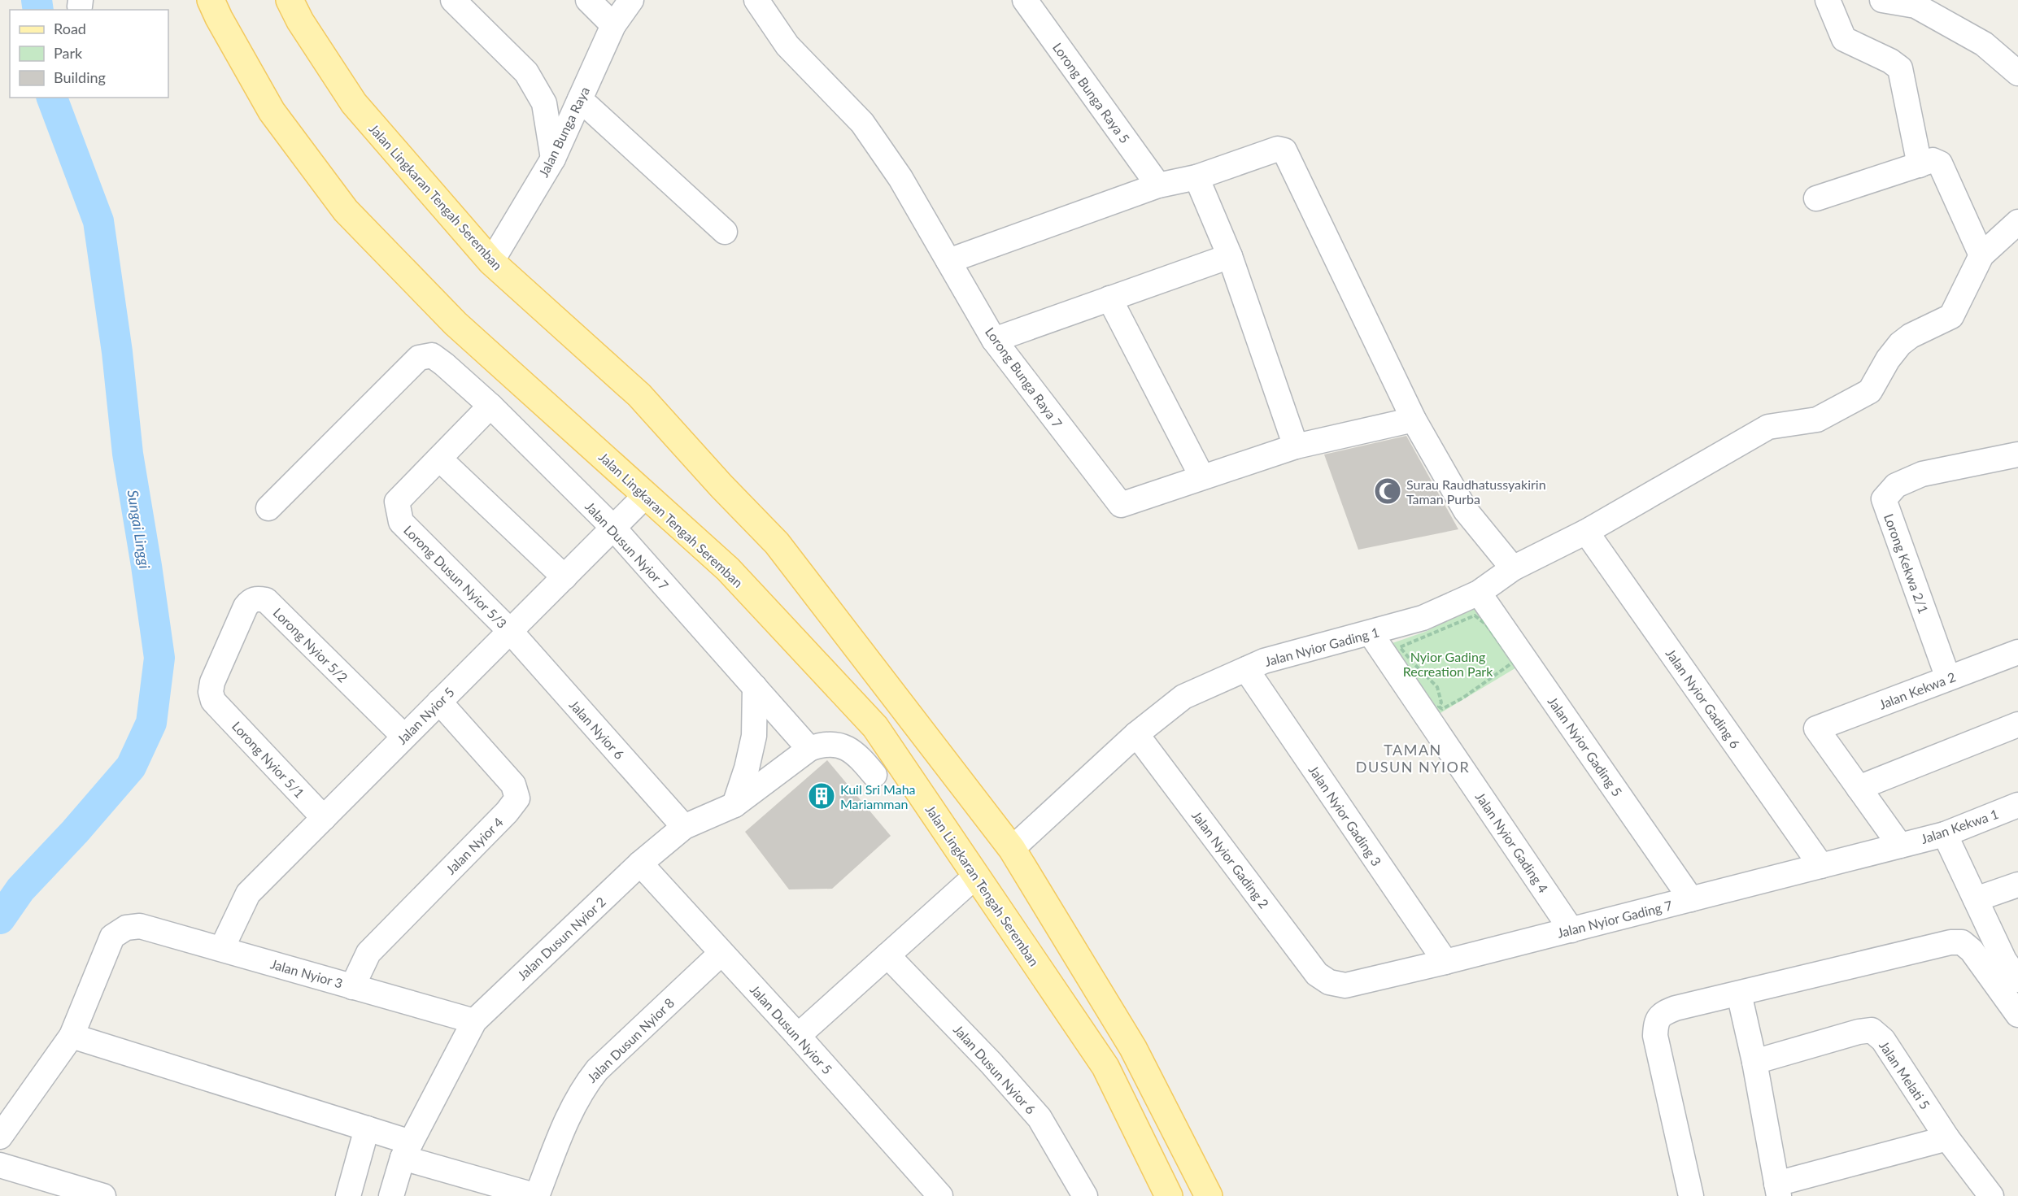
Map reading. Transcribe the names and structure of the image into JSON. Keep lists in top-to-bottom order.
{
  "streets": {
    "main road": ["Jalan Lingkaran Tengah Seremban"],
    "street": [
      "Lorong Bunga Raya 5",
      "Jalan Bunga Raya",
      "Lorong Bunga Raya 7",
      "Jalan Dusun Nyior 7",
      "Lorong Kekwa 2/1",
      "Lorong Dusun Nyior 5/3",
      "Lorong Nyior 5/2",
      "Jalan Nyior Gading 1",
      "Jalan Kekwa 2",
      "Jalan Nyior Gading 6",
      "Jalan Nyior 5",
      "Jalan Nyior 6",
      "Jalan Nyior Gading 5",
      "Lorong Nyior 5/1",
      "Jalan Nyior Gading 3",
      "Jalan Kekwa 1",
      "Jalan Nyior Gading 4",
      "Jalan Nyior 4",
      "Jalan Nyior Gading 2",
      "Jalan Nyior Gading 7",
      "Jalan Dusun Nyior 2",
      "Jalan Nyior 3",
      "Jalan Dusun Nyior 5",
      "Jalan Dusun Nyior 8",
      "Jalan Dusun Nyior 6",
      "Jalan Melati 5"
    ]
  },
  "crossings": [
    ["Jalan Bunga Raya", "Jalan Lingkaran Tengah Seremban"],
    ["Jalan Lingkaran Tengah Seremban", "Jalan Nyior Gading 1"],
    ["Jalan Lingkaran Tengah Seremban", "Jalan Nyior 5"],
    ["Jalan Dusun Nyior 7", "Jalan Nyior 5"],
    ["Jalan Dusun Nyior 7", "Jalan Dusun Nyior 2"],
    ["Lorong Kekwa 2/1", "Jalan Kekwa 2"],
    ["Lorong Dusun Nyior 5/3", "Jalan Nyior 5"],
    ["Lorong Dusun Nyior 5/3", "Jalan Nyior 6"],
    ["Lorong Nyior 5/2", "Jalan Nyior 5"],
    ["Lorong Nyior 5/2", "Lorong Nyior 5/1"],
    ["Jalan Nyior Gading 1", "Jalan Nyior Gading 6"],
    ["Jalan Nyior Gading 1", "Jalan Nyior Gading 5"],
    ["Jalan Nyior Gading 1", "Jalan Nyior Gading 3"],
    ["Jalan Nyior Gading 1", "Jalan Nyior Gading 4"],
    ["Jalan Nyior Gading 1", "Jalan Nyior Gading 2"],
    ["Jalan Nyior Gading 6", "Jalan Nyior Gading 7"],
    ["Jalan Nyior 5", "Jalan Nyior 6"],
    ["Jalan Nyior 5", "Lorong Nyior 5/1"],
    ["Jalan Nyior 5", "Jalan Nyior 4"],
    ["Jalan Nyior 5", "Jalan Nyior 3"],
    ["Jalan Nyior 6", "Jalan Dusun Nyior 2"],
    ["Jalan Nyior Gading 5", "Jalan Nyior Gading 7"],
    ["Jalan Nyior Gading 3", "Jalan Nyior Gading 7"],
    ["Jalan Kekwa 1", "Jalan Nyior Gading 7"],
    ["Jalan Nyior Gading 4", "Jalan Nyior Gading 7"],
    ["Jalan Nyior 4", "Jalan Nyior 3"],
    ["Jalan Nyior Gading 2", "Jalan Nyior Gading 7"],
    ["Jalan Dusun Nyior 2", "Jalan Nyior 3"],
    ["Jalan Dusun Nyior 2", "Jalan Dusun Nyior 5"],
    ["Jalan Dusun Nyior 5", "Jalan Dusun Nyior 8"]
  ],
  "districts": ["TAMAN DUSUN NYIOR"],
  "water": ["Sungai Linggi"],
  "parks": ["Nyior Gading Recreation Park"],
  "places": {
    "mosque": ["Surau Raudhatussyakirin Taman Purba"],
    "building": ["Kuil Sri Maha Mariamman"]
  },
  "legend": ["Road", "Park", "Building"]
}
